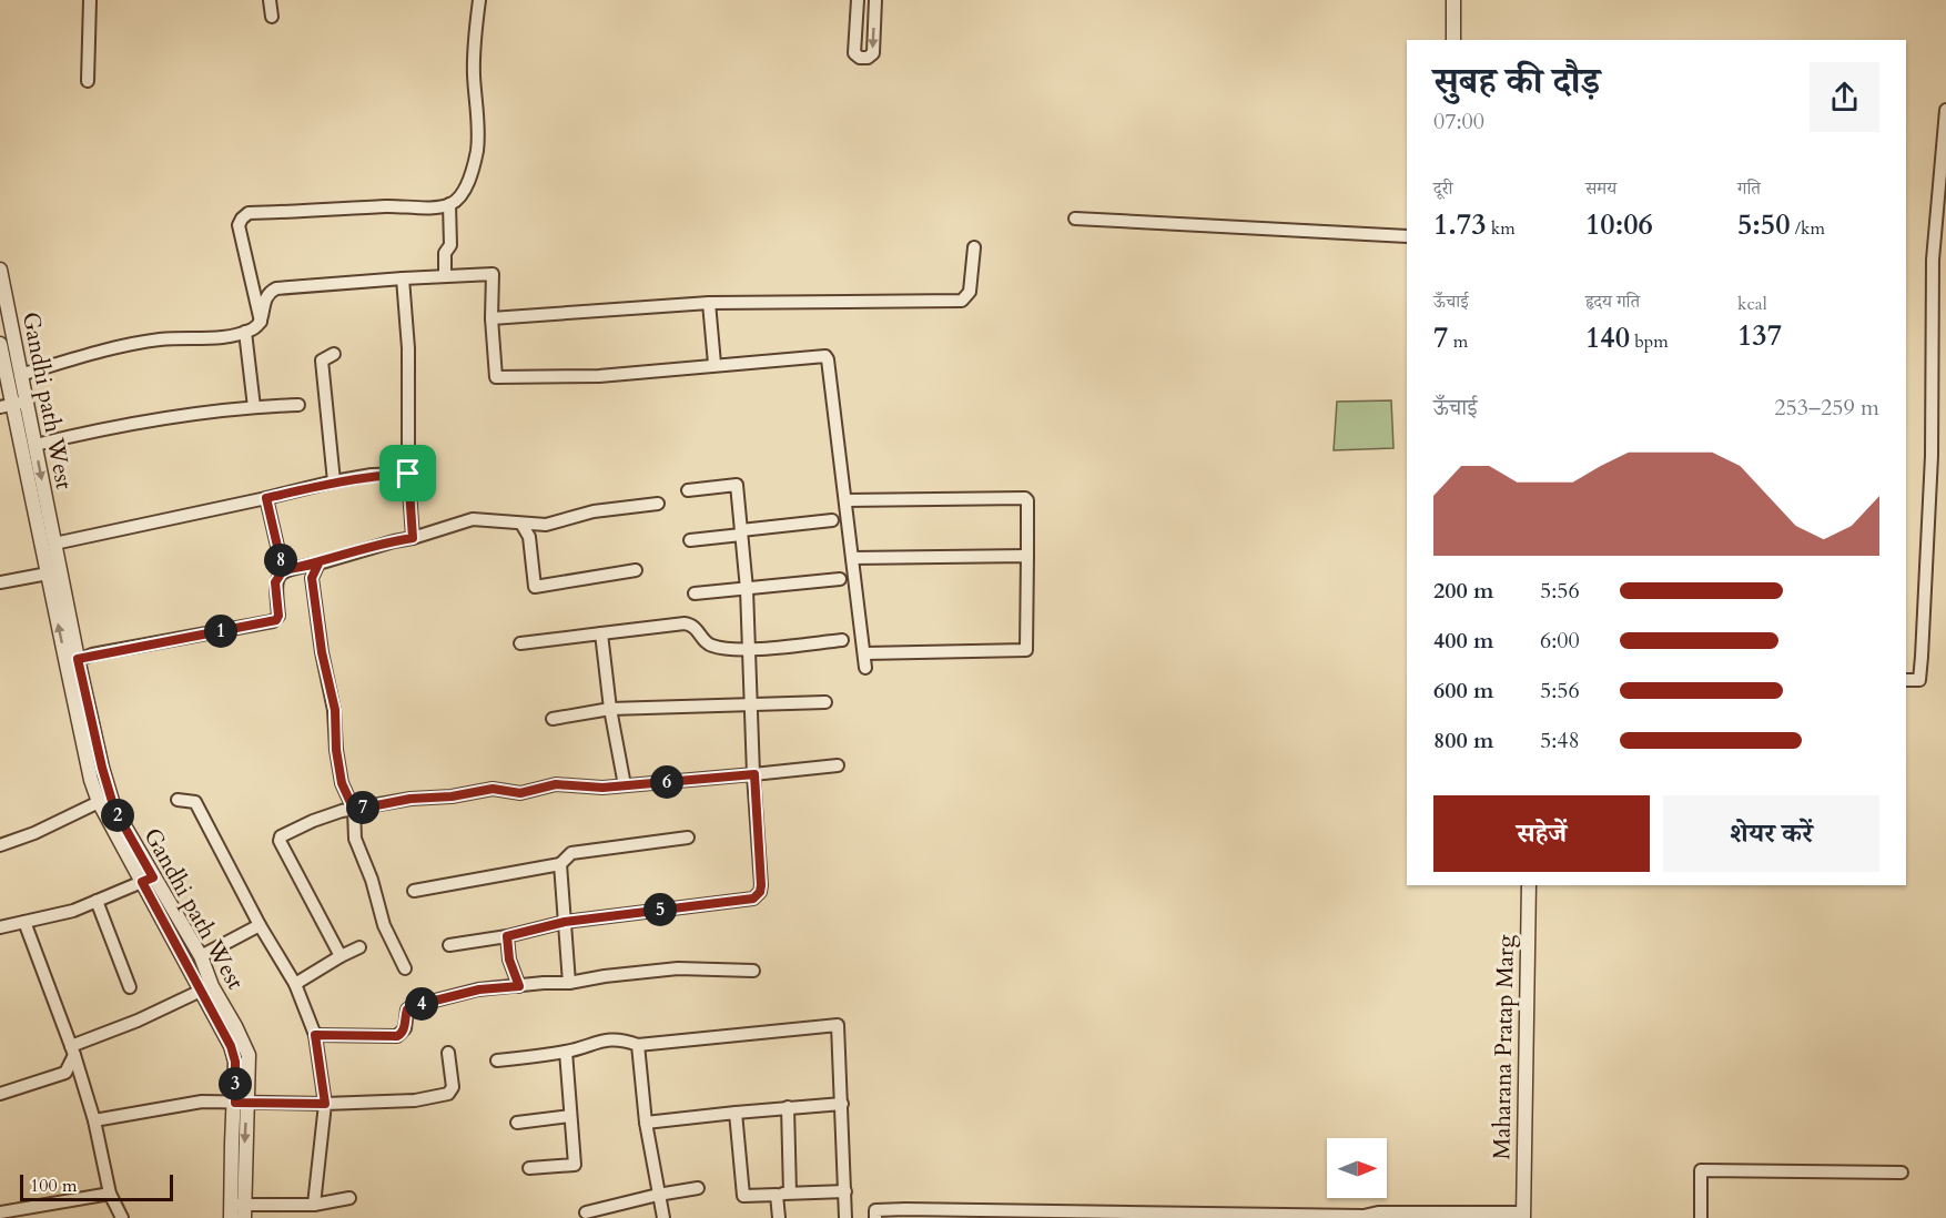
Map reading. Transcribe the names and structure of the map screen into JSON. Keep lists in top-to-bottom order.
{
  "streets": {
    "street": ["Gandhi path West", "Maharana Pratap Marg"]
  },
  "scale_bar": "100 m",
  "north": "right",
  "page": {
    "heading": ["सुबह की दौड़", "07:00"],
    "stats": [
      ["दूरी", "1.73 km"],
      ["समय", "10:06"],
      ["गति", "5:50 /km"],
      ["ऊँचाई", "7 m"],
      ["हृदय गति", "140 bpm"],
      ["kcal", "137"]
    ],
    "chart": ["ऊँचाई", "253–259 m"],
    "pins": [
      "8",
      "1",
      "6",
      "7",
      "2",
      "5",
      "4",
      "3"
    ],
    "list": [
      {
        "name": "200 m",
        "note": "5:56"
      },
      {
        "name": "400 m",
        "note": "6:00"
      },
      {
        "name": "600 m",
        "note": "5:56"
      },
      {
        "name": "800 m",
        "note": "5:48"
      }
    ],
    "buttons": ["सहेजें", "शेयर करें"],
    "scale": "100 m"
  }
}
